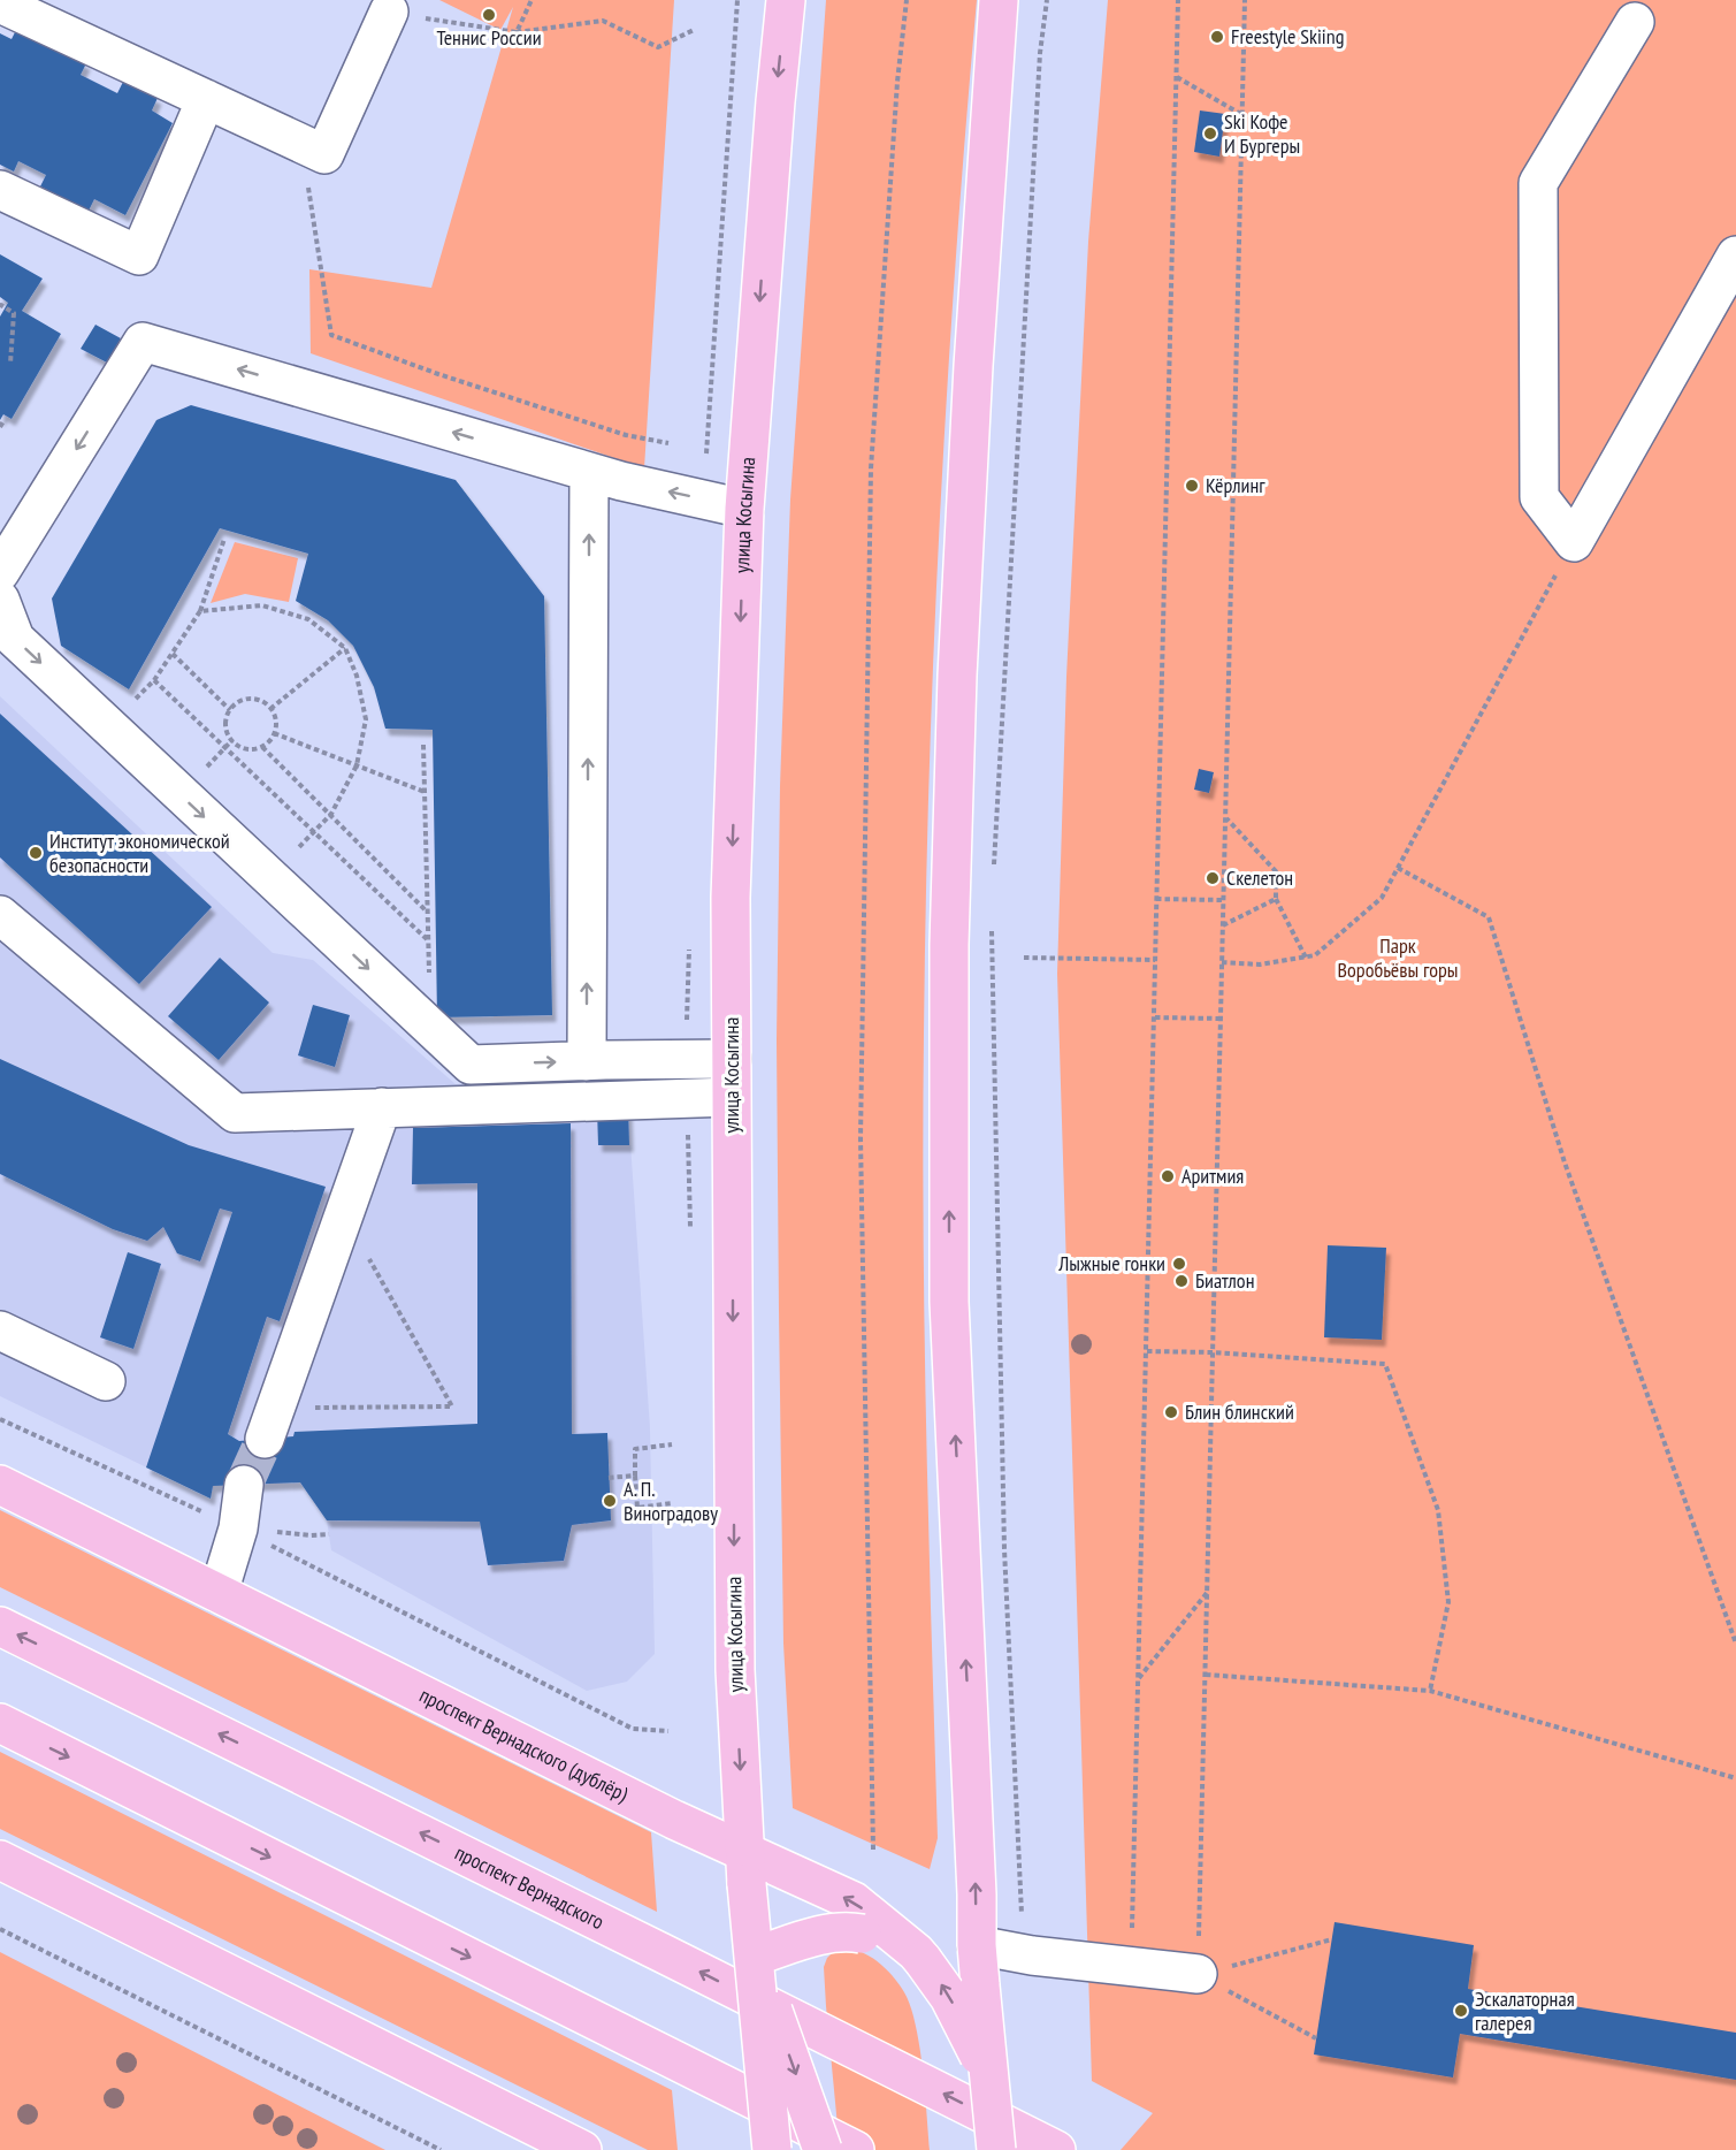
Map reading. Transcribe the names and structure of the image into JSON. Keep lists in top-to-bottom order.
{
  "streets": {
    "main road": ["улица Косыгина", "проспект Вернадского (дублёр)", "проспект Вернадского"]
  },
  "crossings": [
    ["улица Косыгина", "проспект Вернадского (дублёр)"]
  ],
  "parks": ["Парк Воробьёвы горы"],
  "places": [
    "Теннис России",
    "Freestyle Skiing",
    "Ski Кофе И Бургеры",
    "Кёрлинг",
    "Институт экономической безопасности",
    "Скелетон",
    "Аритмия",
    "Лыжные гонки",
    "Биатлон",
    "Блин блинский",
    "А. П. Виноградову",
    "Эскалаторная галерея"
  ]
}
